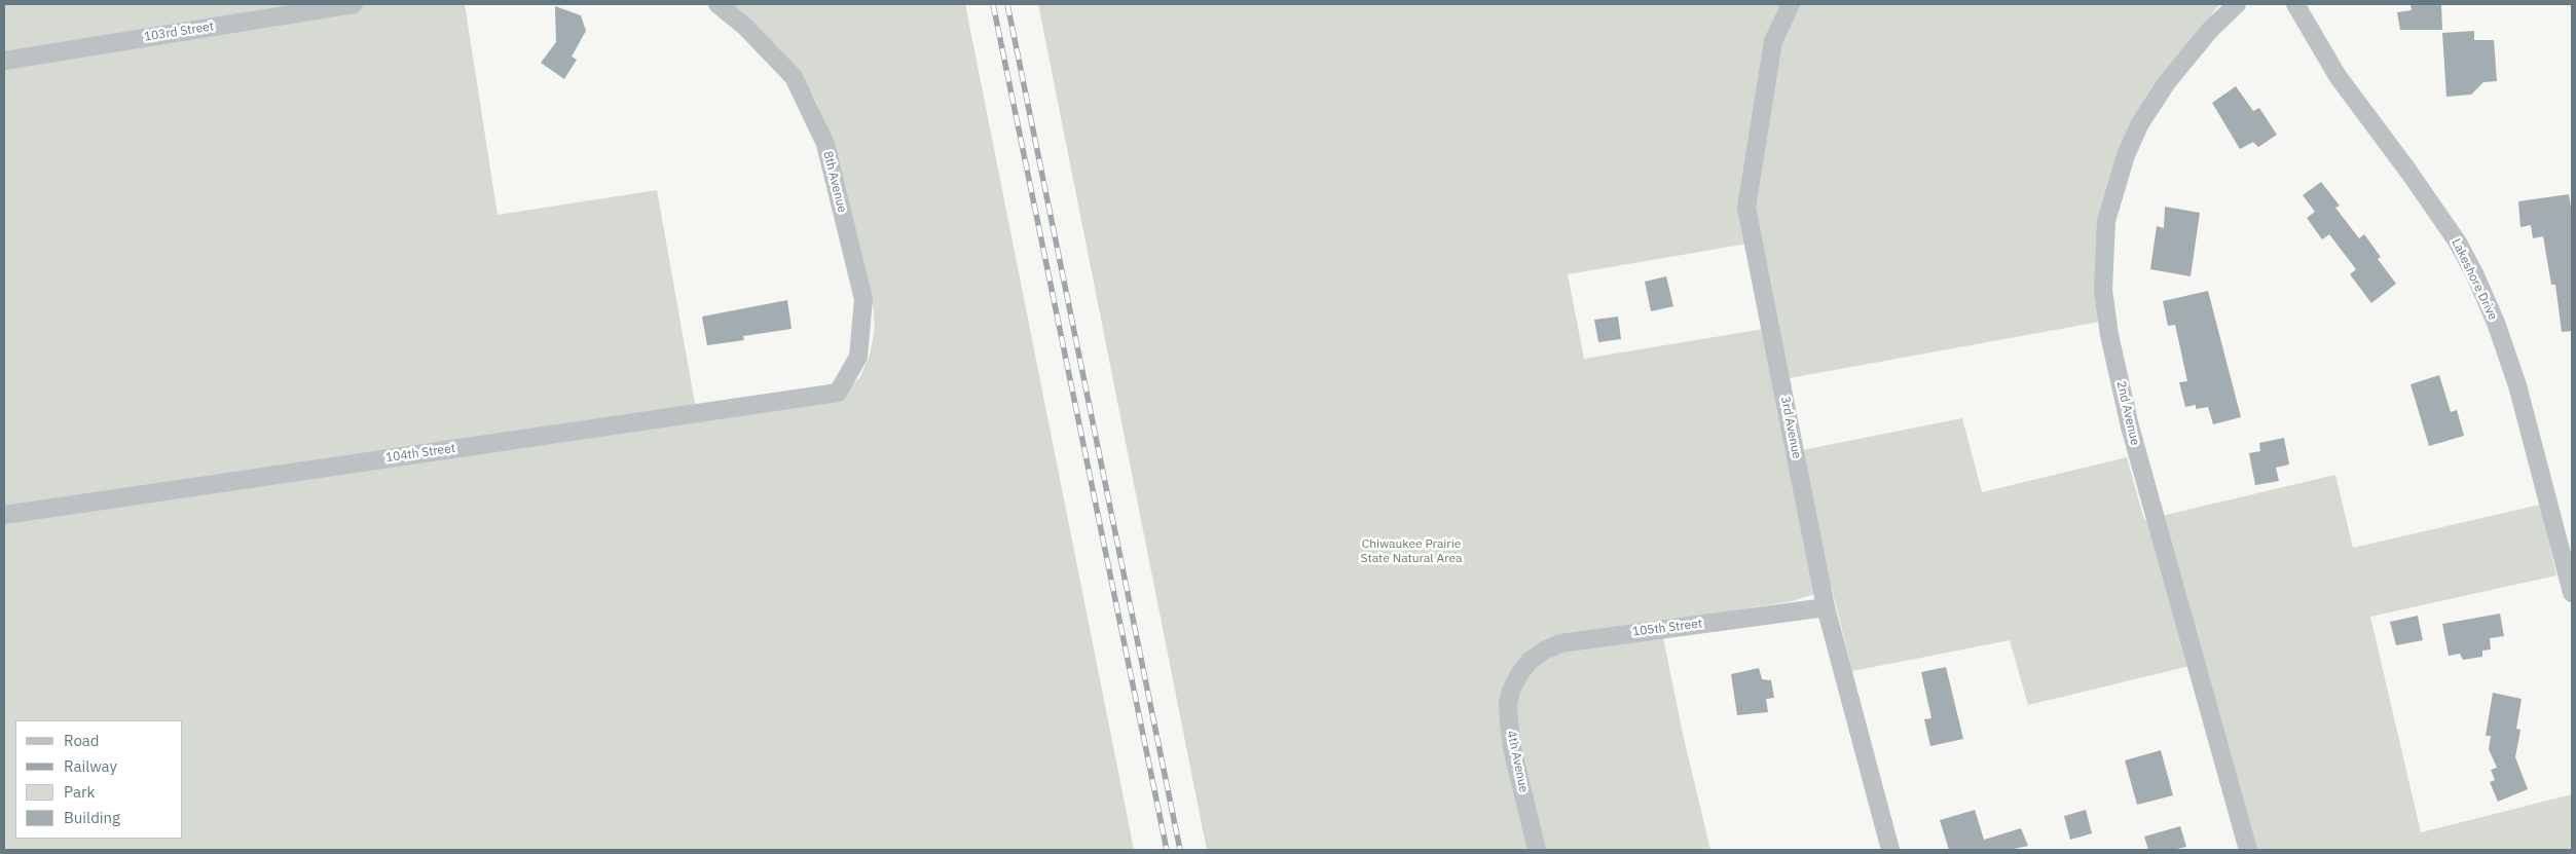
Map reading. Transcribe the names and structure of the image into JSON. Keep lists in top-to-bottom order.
{
  "streets": {
    "street": [
      "103rd Street",
      "8th Avenue",
      "Lakeshore Drive",
      "2nd Avenue",
      "3rd Avenue",
      "104th Street",
      "105th Street",
      "4th Avenue"
    ]
  },
  "crossings": [
    ["8th Avenue", "104th Street"],
    ["3rd Avenue", "105th Street"],
    ["105th Street", "4th Avenue"]
  ],
  "parks": ["Chiwaukee Prairie State Natural Area"],
  "legend": [
    "Road",
    "Railway",
    "Park",
    "Building"
  ]
}
